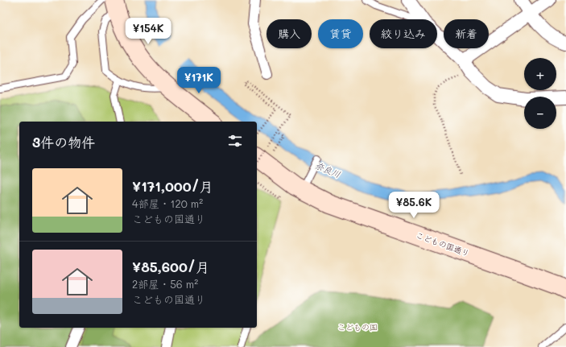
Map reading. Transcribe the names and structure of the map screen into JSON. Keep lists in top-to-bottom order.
{
  "streets": {
    "main road": ["こどもの国通り"]
  },
  "water": ["奈良川"],
  "parks": ["こどもの国"],
  "page": {
    "price": ["¥154K", "¥171K", "¥85.6K"],
    "chip": [
      "購入",
      "賃貸",
      "絞り込み",
      "新着"
    ],
    "map_buttons": ["+", "−"],
    "heading": "3件の物件",
    "list": [
      {
        "name": "¥171,000/月",
        "note": "4部屋 · 120 m² · こどもの国通り"
      },
      {
        "name": "¥85,600/月",
        "note": "2部屋 · 56 m² · こどもの国通り"
      }
    ]
  }
}
